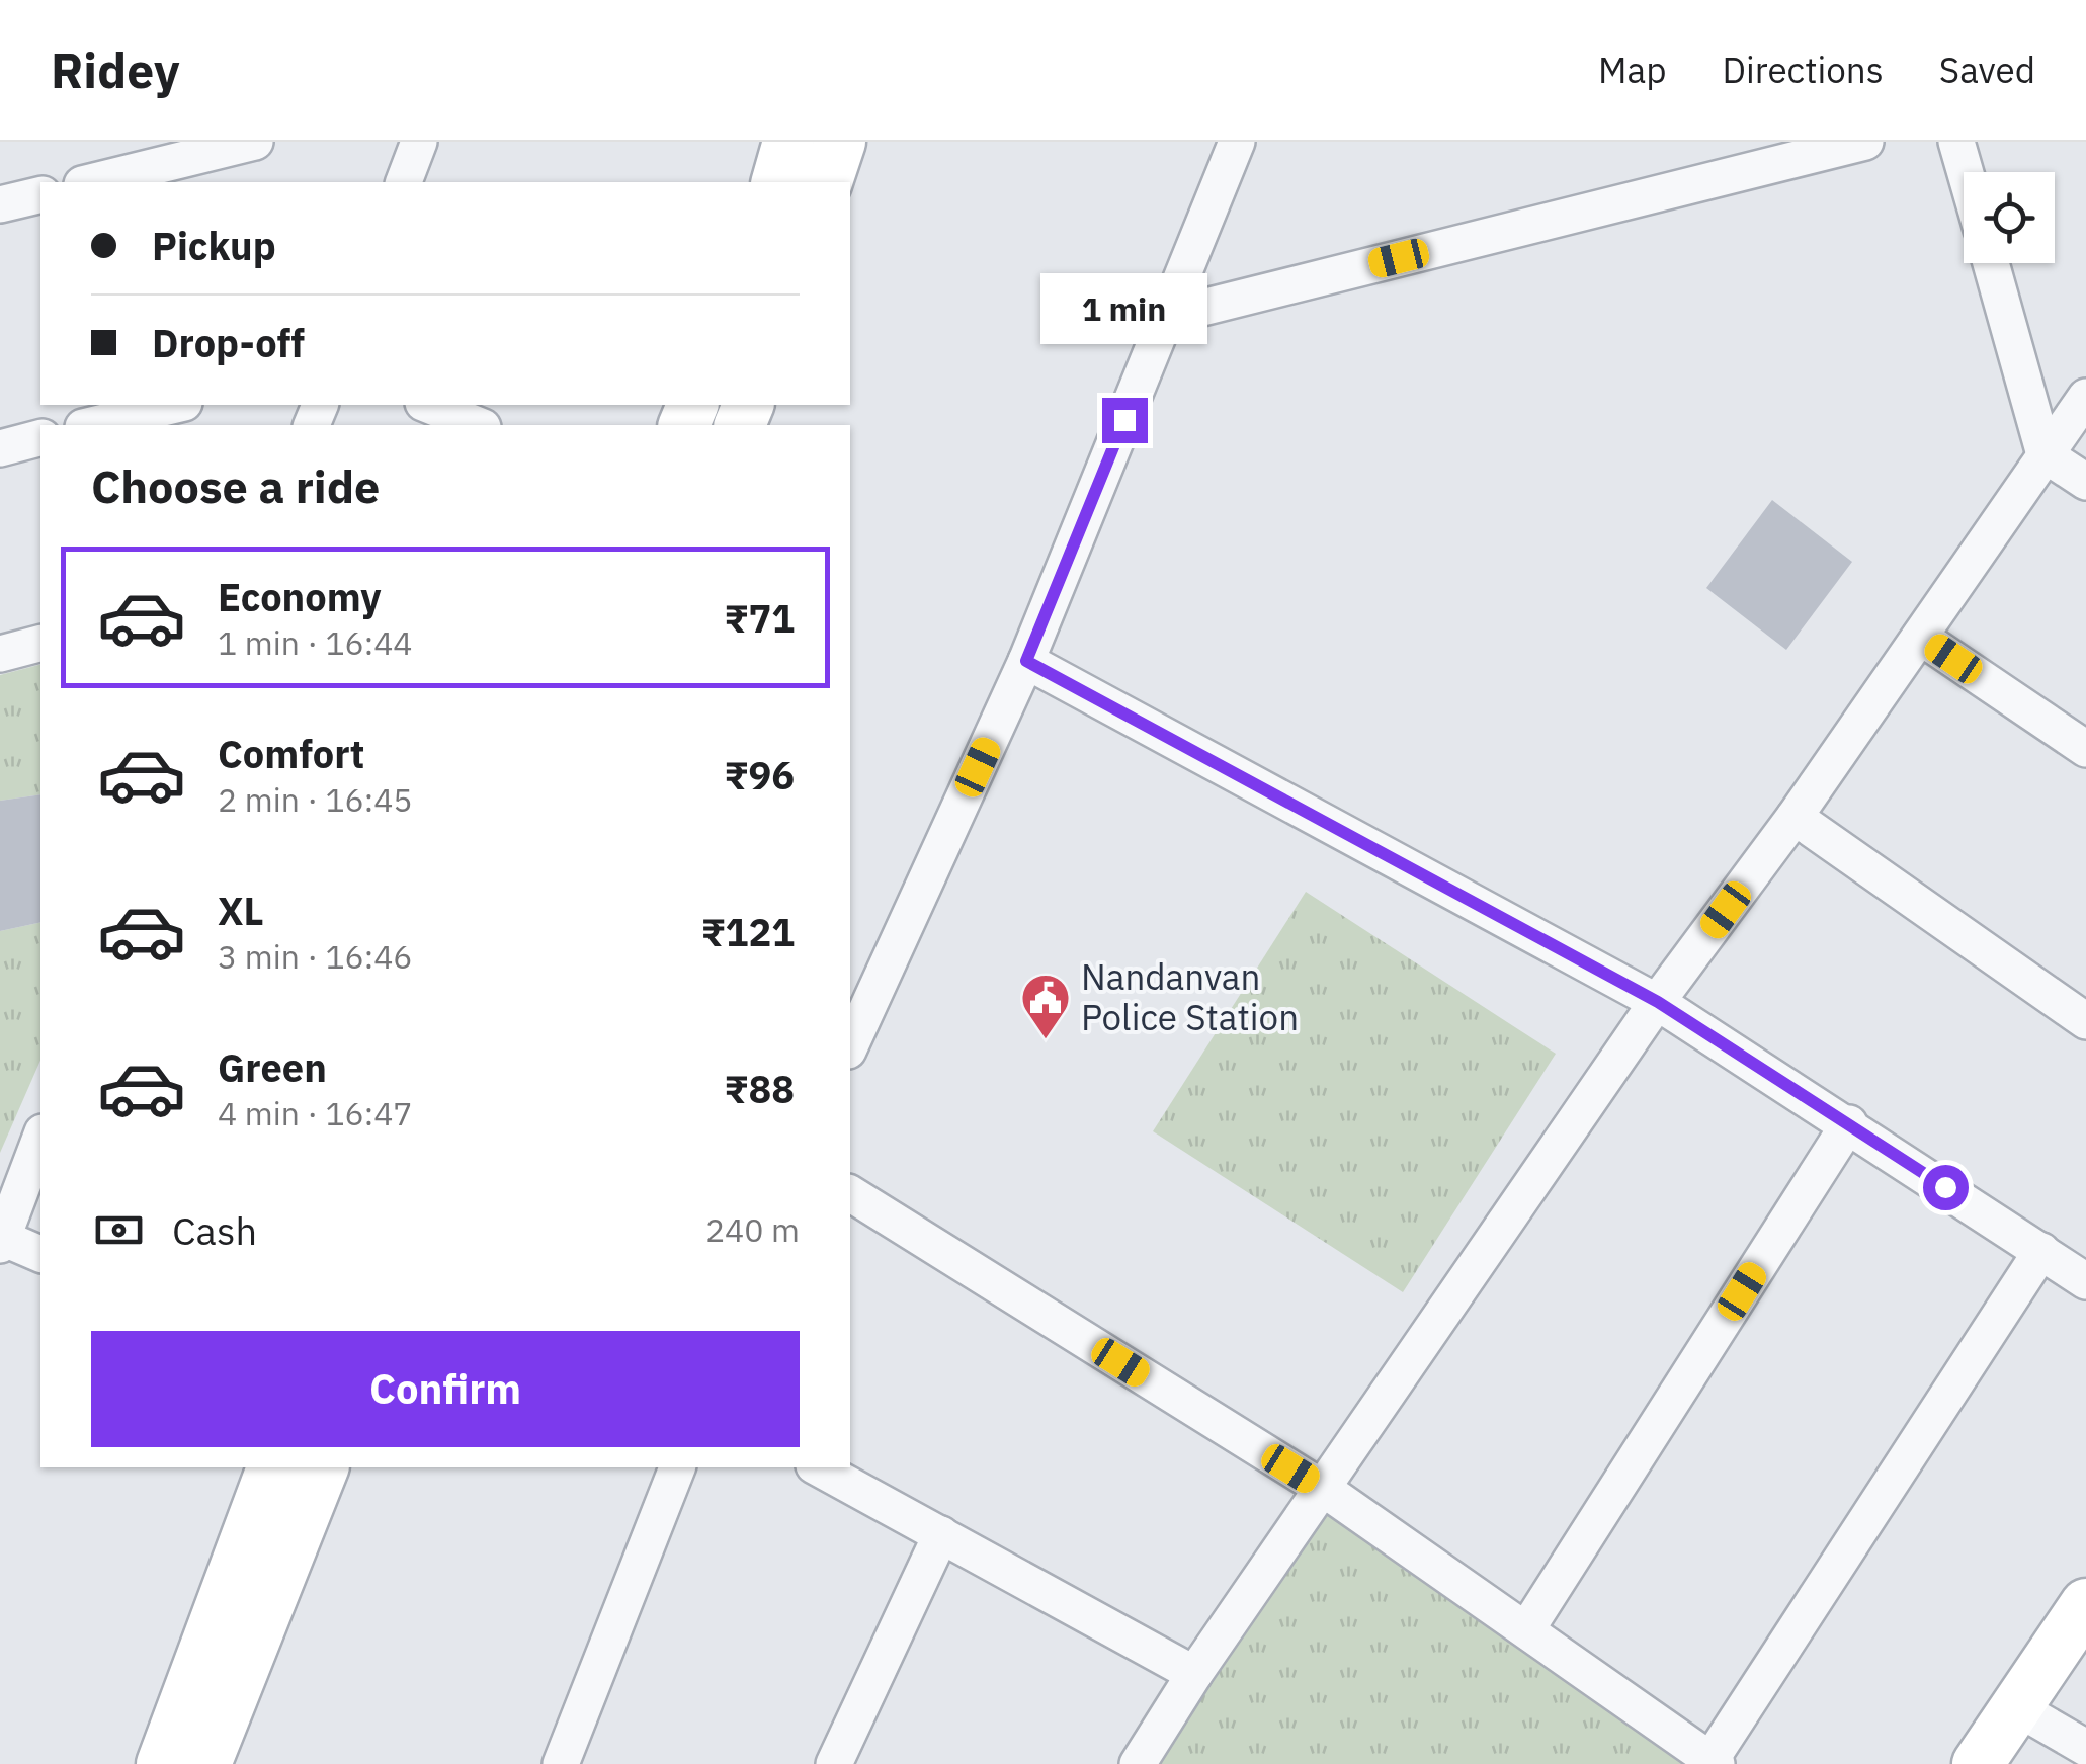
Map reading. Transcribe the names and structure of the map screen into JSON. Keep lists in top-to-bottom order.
{
  "places": {
    "public building": ["Nandanvan Police Station"]
  },
  "page": {
    "header": "Ridey",
    "nav": ["Map", "Directions", "Saved"],
    "banner": ["Pickup", "Drop-off"],
    "bubble": "1 min",
    "heading": "Choose a ride",
    "list": [
      {
        "name": "Economy",
        "note": "1 min · 16:44",
        "value": "₹71"
      },
      {
        "name": "Comfort",
        "note": "2 min · 16:45",
        "value": "₹96"
      },
      {
        "name": "XL",
        "note": "3 min · 16:46",
        "value": "₹121"
      },
      {
        "name": "Green",
        "note": "4 min · 16:47",
        "value": "₹88"
      }
    ],
    "pay": ["Cash", "240 m"],
    "buttons": "Confirm"
  }
}
